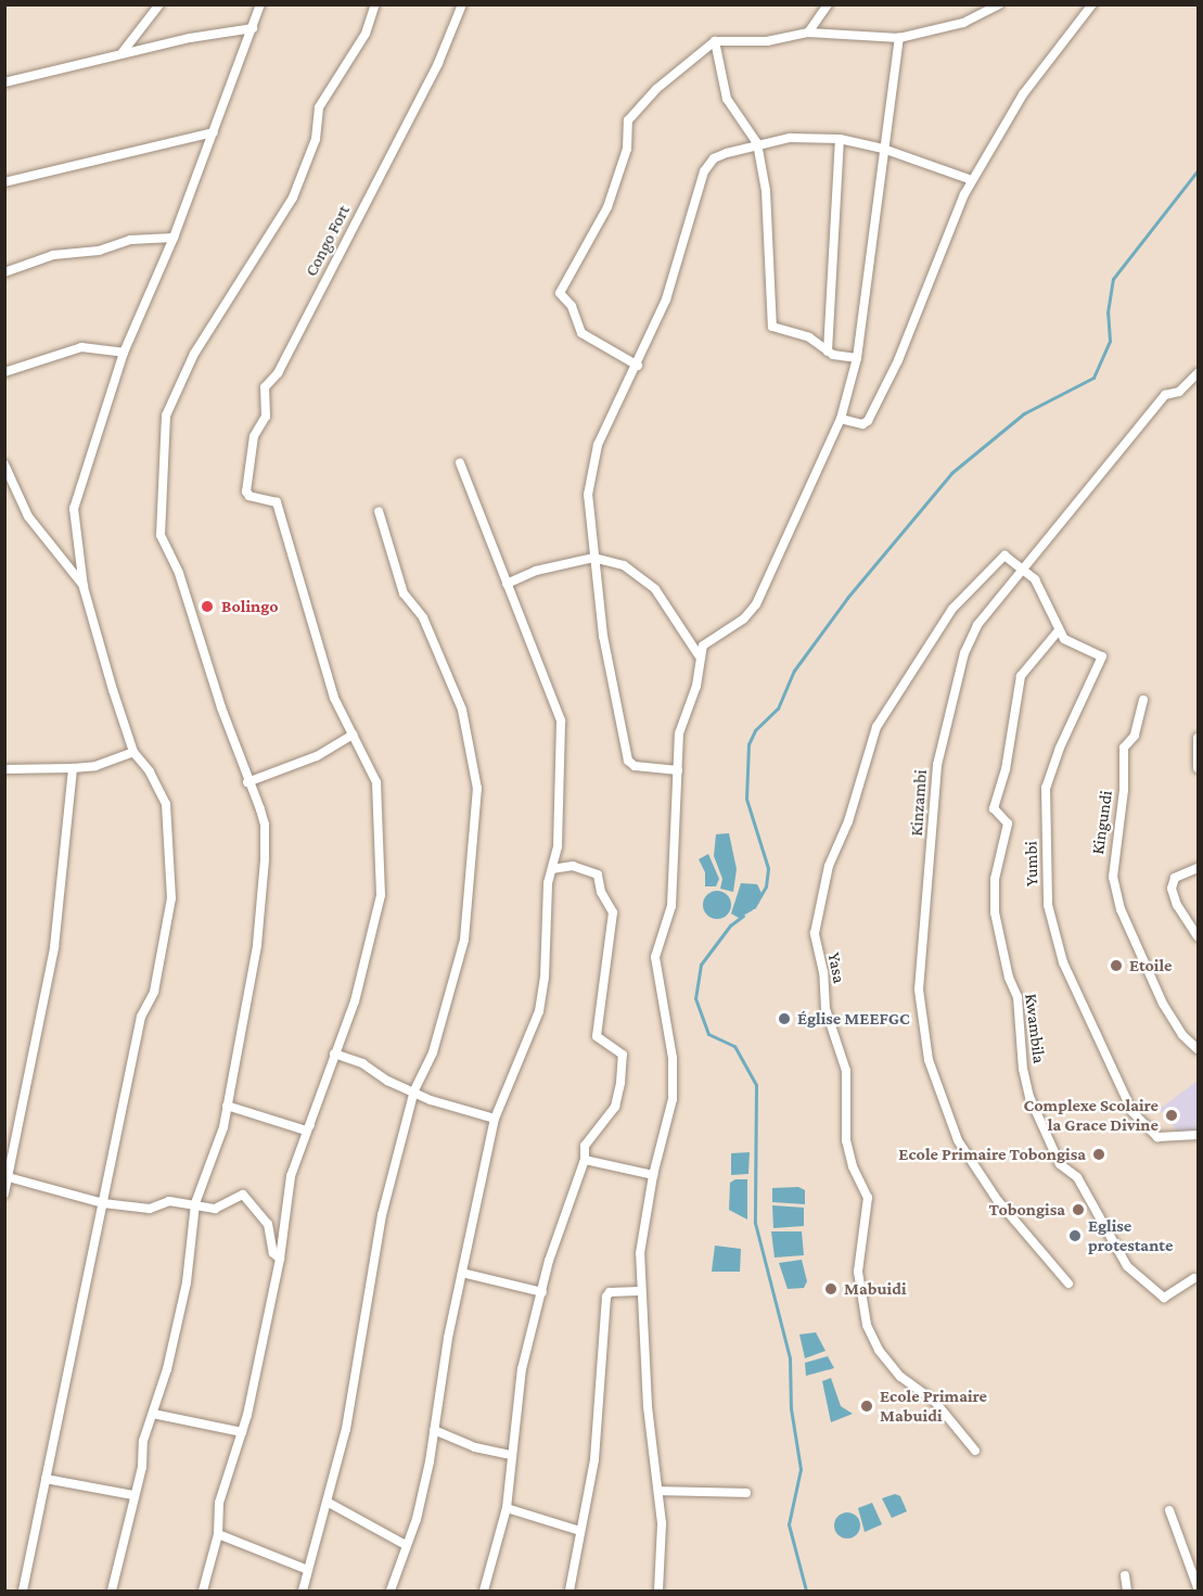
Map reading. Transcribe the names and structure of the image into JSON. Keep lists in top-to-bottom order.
{
  "streets": {
    "street": [
      "Congo Fort",
      "Kinzambi",
      "Kingundi",
      "Yumbi",
      "Yasa",
      "Kwambila"
    ]
  },
  "crossings": [
    ["Kinzambi", "Yasa"],
    ["Yumbi", "Kwambila"]
  ],
  "places": [
    "Bolingo",
    "Etoile",
    "Église MEEFGC",
    "Complexe Scolaire la Grace Divine",
    "Ecole Primaire Tobongisa",
    "Tobongisa",
    "Eglise protestante",
    "Mabuidi",
    "Ecole Primaire Mabuidi"
  ]
}
